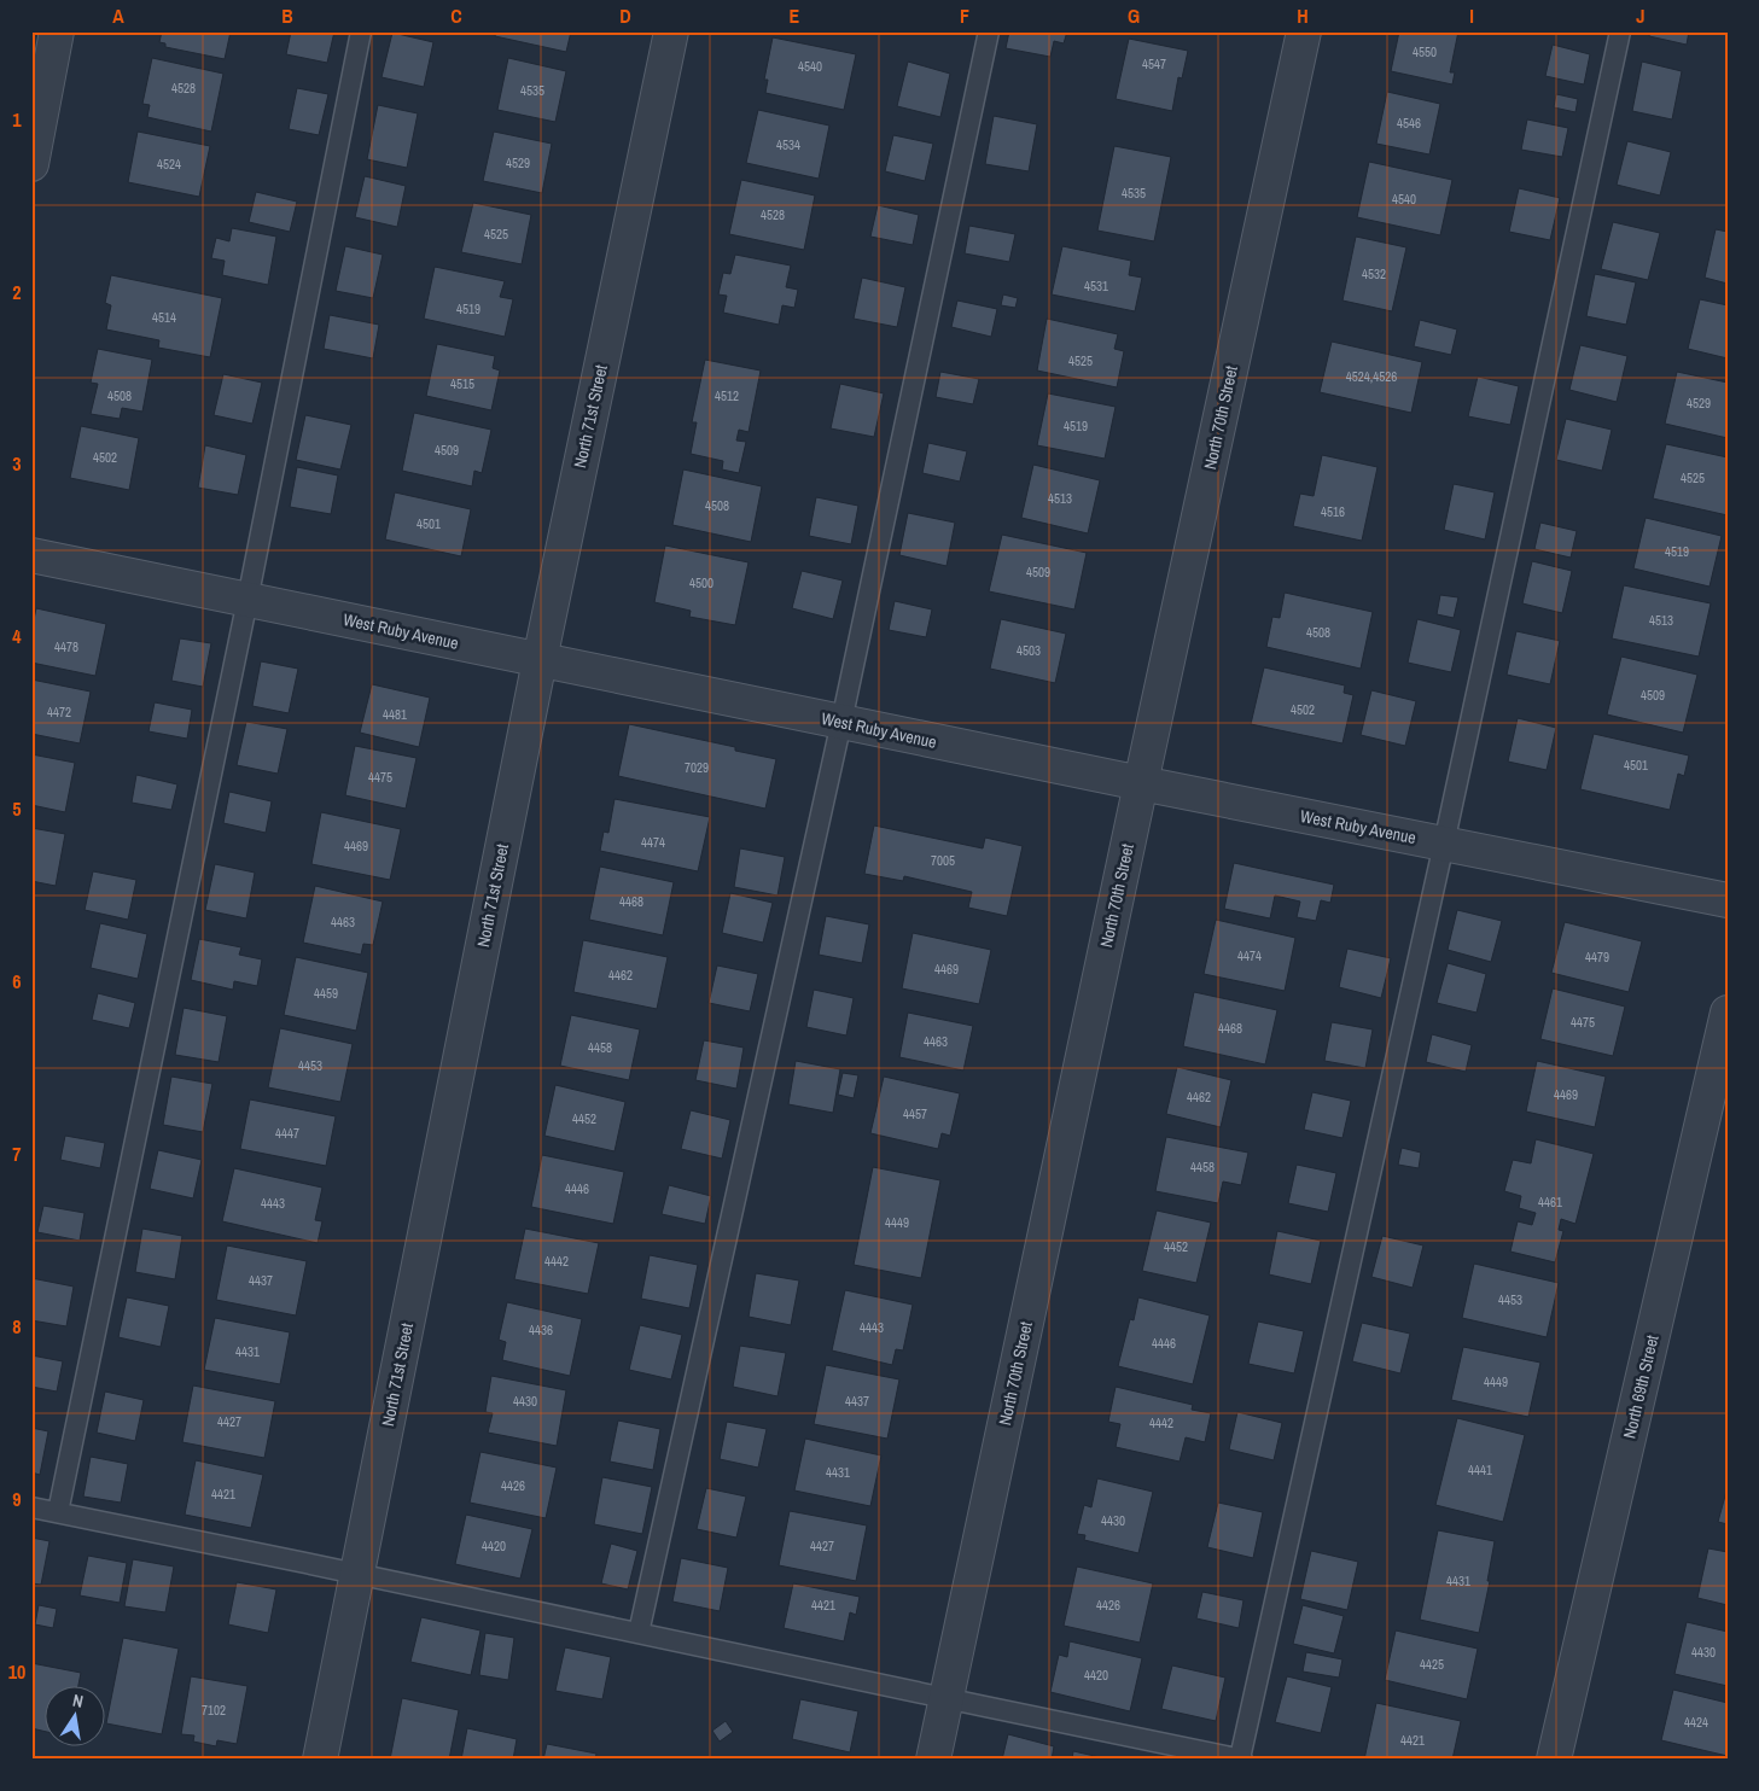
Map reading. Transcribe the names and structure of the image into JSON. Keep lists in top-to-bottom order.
{
  "streets": {
    "street": [
      "North 71st Street",
      "North 70th Street",
      "West Ruby Avenue",
      "North 69th Street"
    ]
  },
  "crossings": [
    ["North 71st Street", "West Ruby Avenue"],
    ["North 70th Street", "West Ruby Avenue"]
  ],
  "house_numbers": [
    "4550",
    "4547",
    "4540",
    "4528",
    "4535",
    "4546",
    "4534",
    "4529",
    "4524",
    "4535",
    "4540",
    "4528",
    "4525",
    "4532",
    "4531",
    "4519",
    "4514",
    "4525",
    "4524,4526",
    "4515",
    "4508",
    "4512",
    "4529",
    "4519",
    "4509",
    "4502",
    "4525",
    "4513",
    "4508",
    "4516",
    "4501",
    "4519",
    "4509",
    "4500",
    "4513",
    "4508",
    "4478",
    "4503",
    "4509",
    "4502",
    "4472",
    "4481",
    "4501",
    "7029",
    "4475",
    "4474",
    "4469",
    "7005",
    "4468",
    "4463",
    "4474",
    "4479",
    "4469",
    "4462",
    "4459",
    "4475",
    "4468",
    "4463",
    "4458",
    "4453",
    "4469",
    "4462",
    "4457",
    "4452",
    "4447",
    "4458",
    "4446",
    "4461",
    "4443",
    "4449",
    "4452",
    "4442",
    "4437",
    "4453",
    "4443",
    "4436",
    "4446",
    "4431",
    "4449",
    "4430",
    "4437",
    "4427",
    "4442",
    "4441",
    "4431",
    "4426",
    "4421",
    "4430",
    "4420",
    "4427",
    "4431",
    "4421",
    "4426",
    "4430",
    "4425",
    "4420",
    "7102",
    "4424",
    "4421"
  ],
  "north": "top",
  "grid": {
    "columns": [
      "A",
      "B",
      "C",
      "D",
      "E",
      "F",
      "G",
      "H",
      "I",
      "J"
    ],
    "rows": [
      "1",
      "2",
      "3",
      "4",
      "5",
      "6",
      "7",
      "8",
      "9",
      "10"
    ]
  }
}
